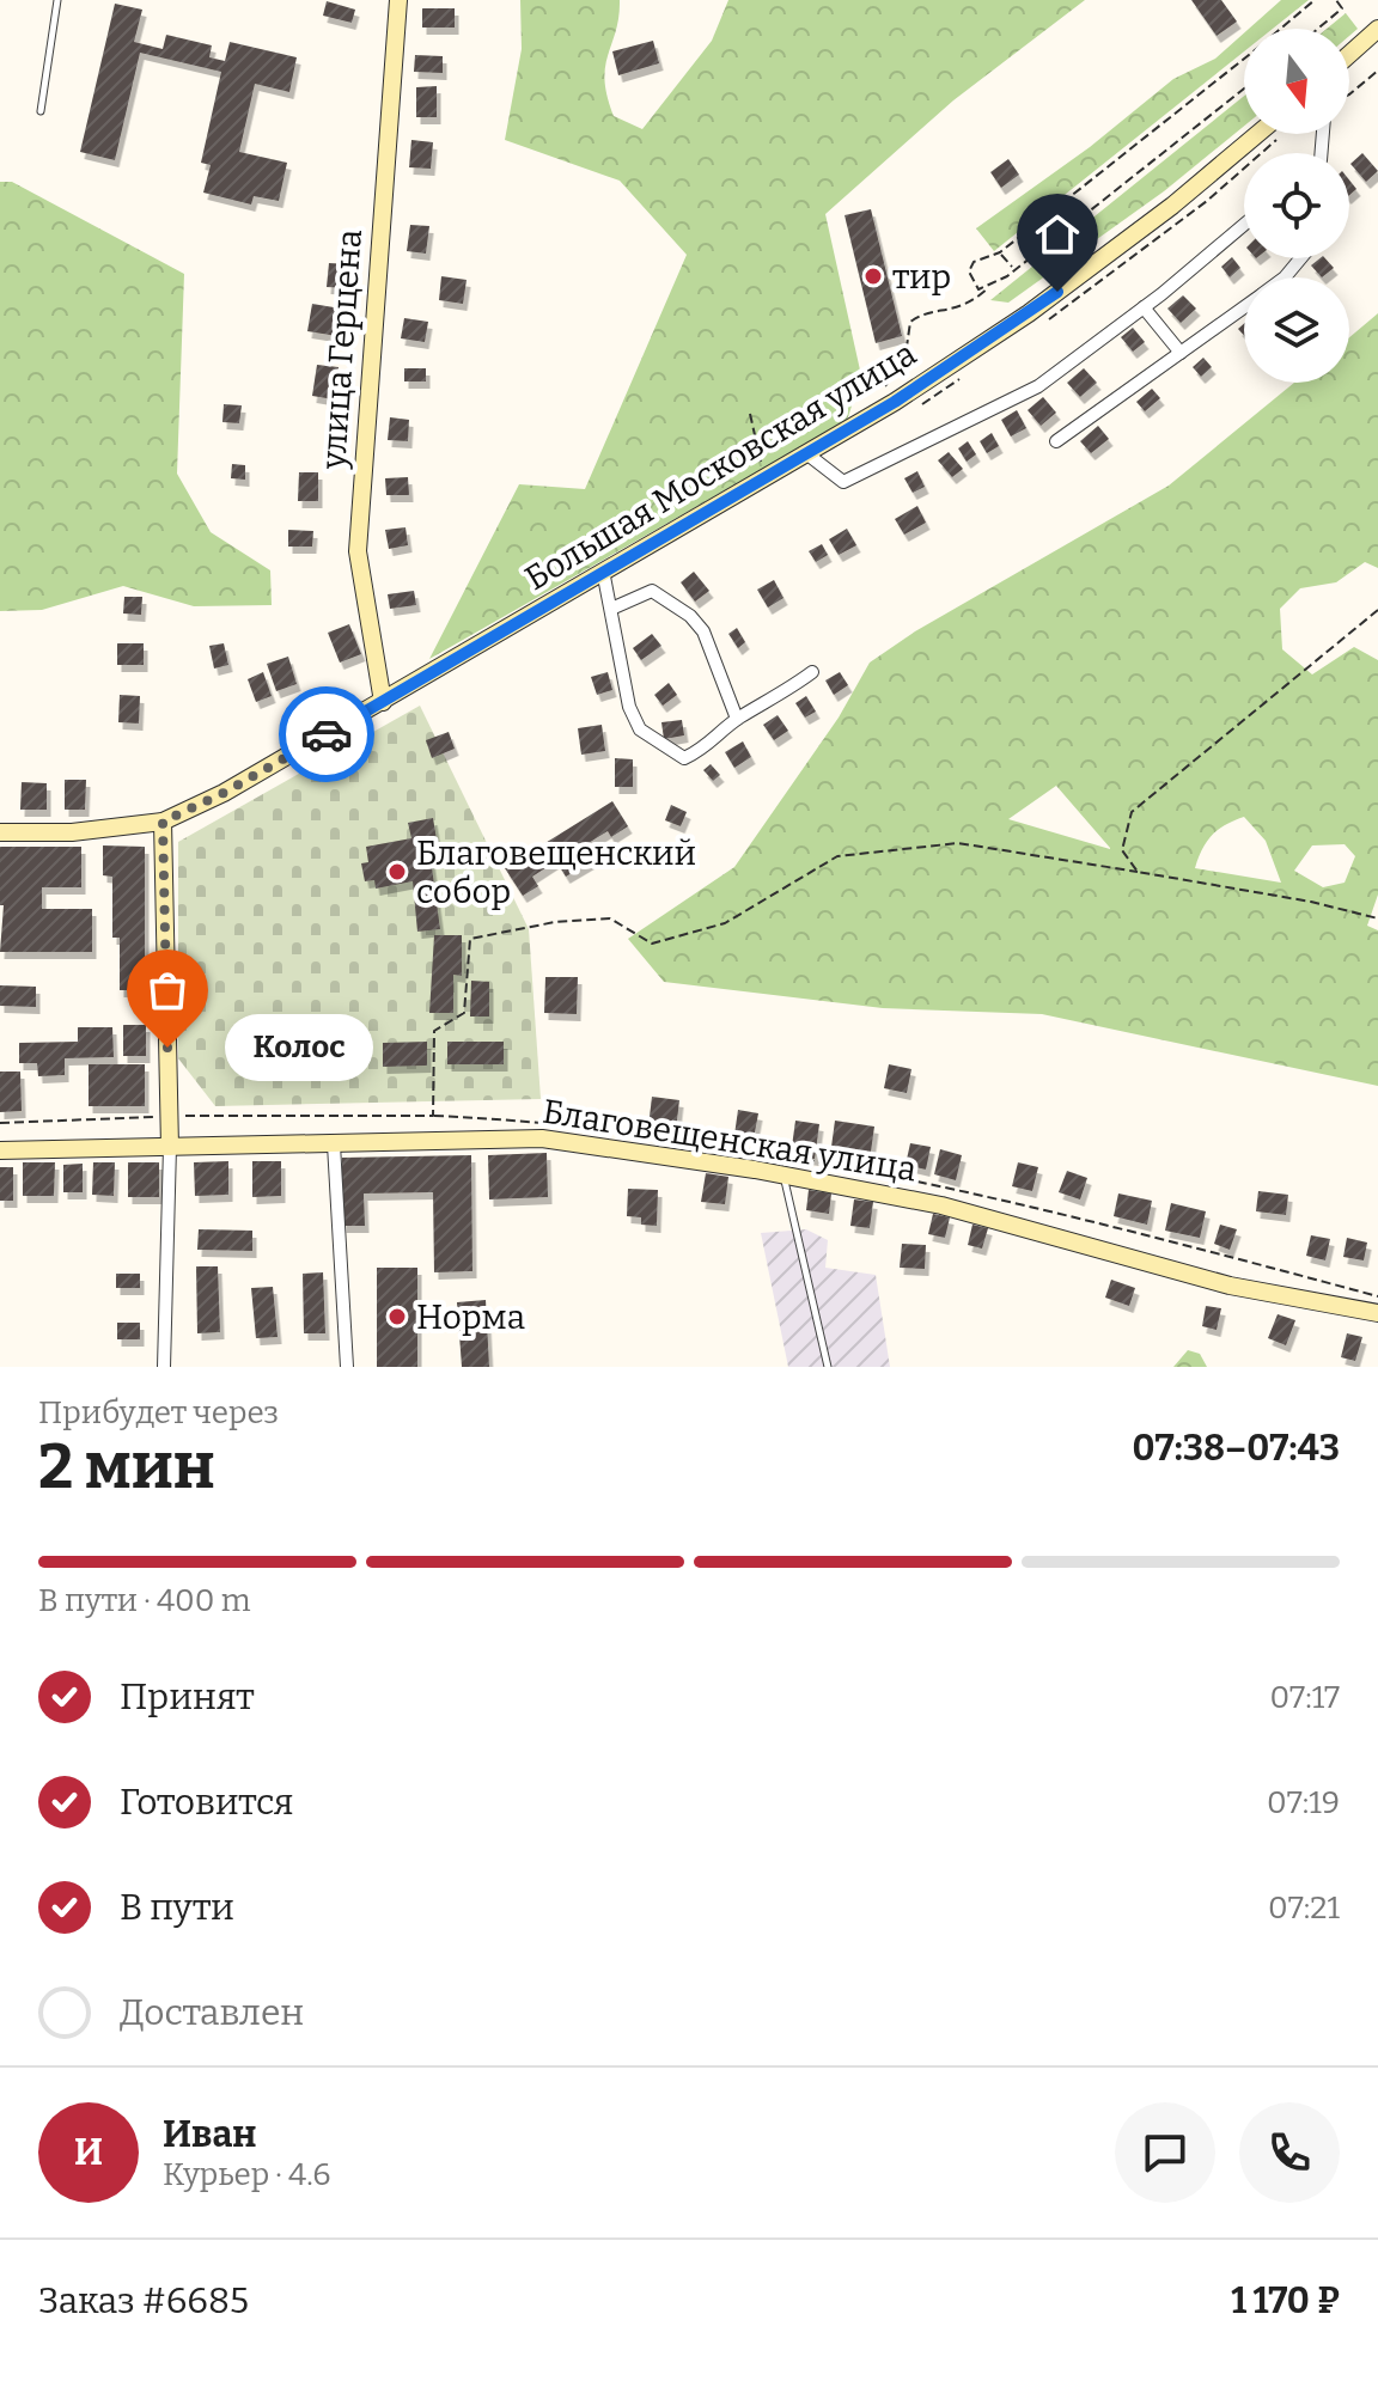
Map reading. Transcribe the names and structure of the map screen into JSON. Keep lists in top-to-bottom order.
{
  "streets": {
    "main road": ["улица Герцена", "Большая Московская улица", "Благовещенская улица"]
  },
  "crossings": [
    ["улица Герцена", "Большая Московская улица"]
  ],
  "places": [
    "тир",
    "Благовещенский собор",
    "Колос",
    "Норма"
  ],
  "north": "bottom",
  "page": {
    "bubble": "Колос",
    "heading": ["2 мин", "Прибудет через", "07:38–07:43"],
    "panel": [
      "Иван",
      "Курьер · 4.6",
      "Заказ #6685",
      "1 170 ₽"
    ],
    "bar": "В пути · 400 m",
    "list": [
      ["Принят", "07:17"],
      ["Готовится", "07:19"],
      ["В пути", "07:21"],
      "Доставлен"
    ],
    "round": "И"
  }
}
